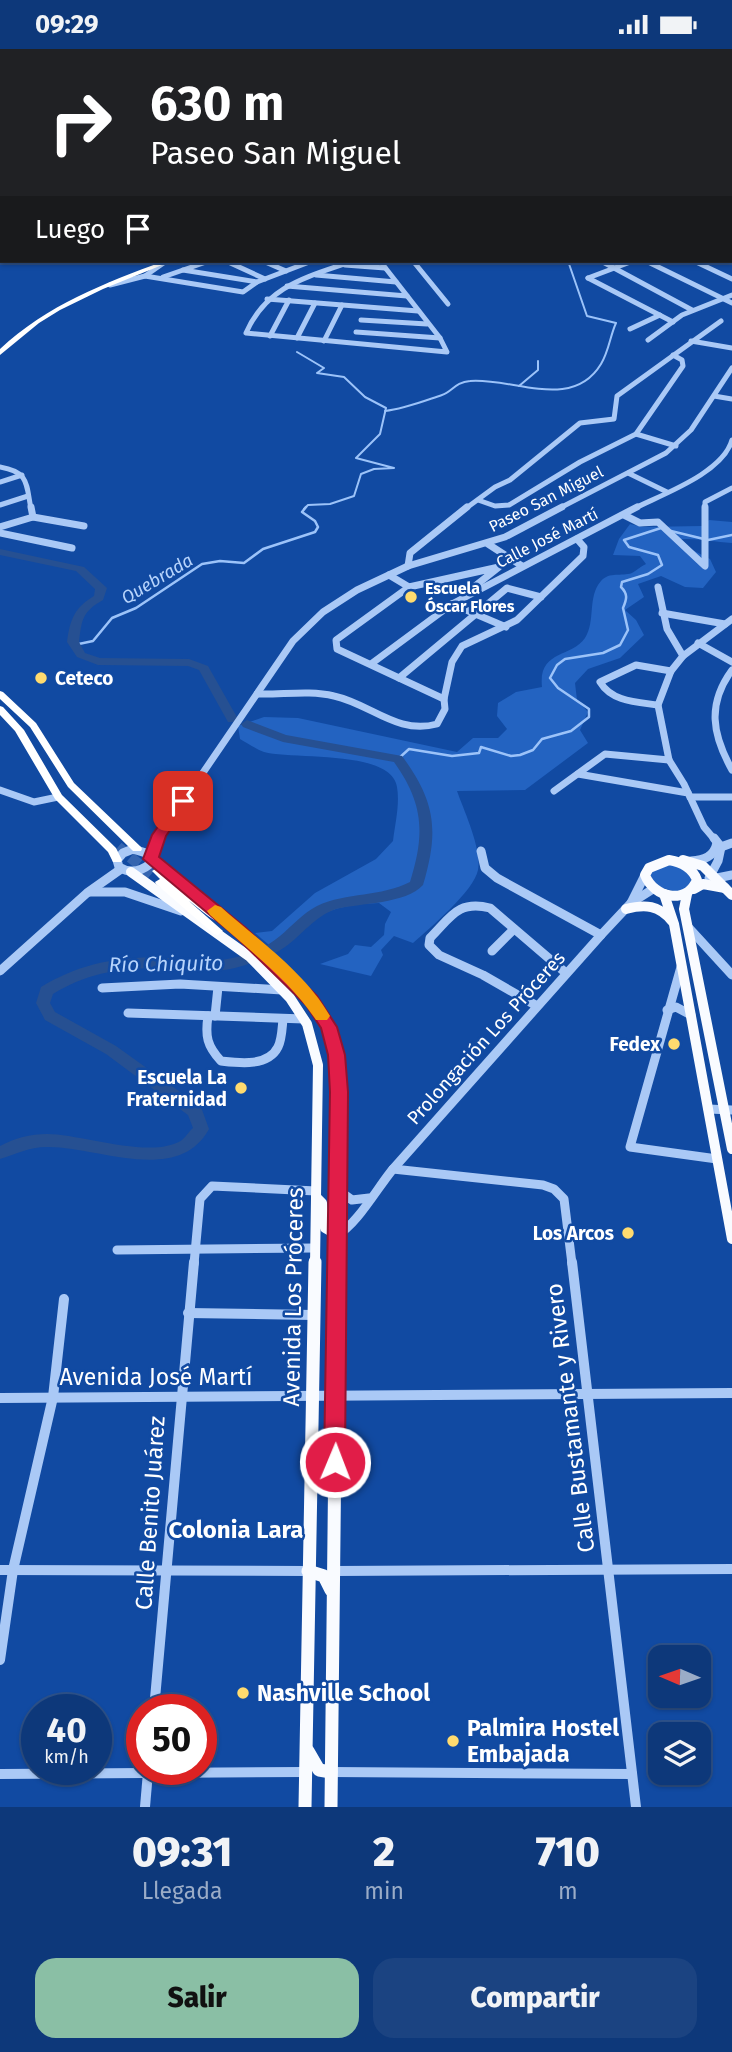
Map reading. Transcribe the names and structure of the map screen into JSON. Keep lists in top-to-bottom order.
{
  "streets": {
    "main road": ["Avenida Los Próceres"],
    "street": [
      "Paseo San Miguel",
      "Calle José Martí",
      "Prolongación Los Próceres",
      "Avenida José Martí",
      "Calle Bustamante y Rivero",
      "Calle Benito Juárez"
    ]
  },
  "crossings": [
    ["Paseo San Miguel", "Avenida Los Próceres"],
    ["Prolongación Los Próceres", "Calle Bustamante y Rivero"],
    ["Avenida Los Próceres", "Avenida José Martí"],
    ["Avenida Los Próceres", "Calle Benito Juárez"],
    ["Avenida José Martí", "Calle Bustamante y Rivero"],
    ["Avenida José Martí", "Calle Benito Juárez"]
  ],
  "districts": ["Colonia Lara"],
  "water": ["Quebrada", "Río Chiquito"],
  "places": [
    "Escuela Óscar Flores",
    "Ceteco",
    "Fedex",
    "Escuela La Fraternidad",
    "Los Arcos",
    "Nashville School",
    "Palmira Hostel Embajada"
  ],
  "north": "left",
  "page": {
    "status": "09:29",
    "turn": ["630 m", "Paseo San Miguel"],
    "then": "Luego",
    "speed": "40 km/h",
    "limit": "50",
    "eta": [
      "09:31",
      "Llegada",
      "2",
      "min",
      "710",
      "m"
    ],
    "buttons": ["Salir", "Compartir"]
  }
}
